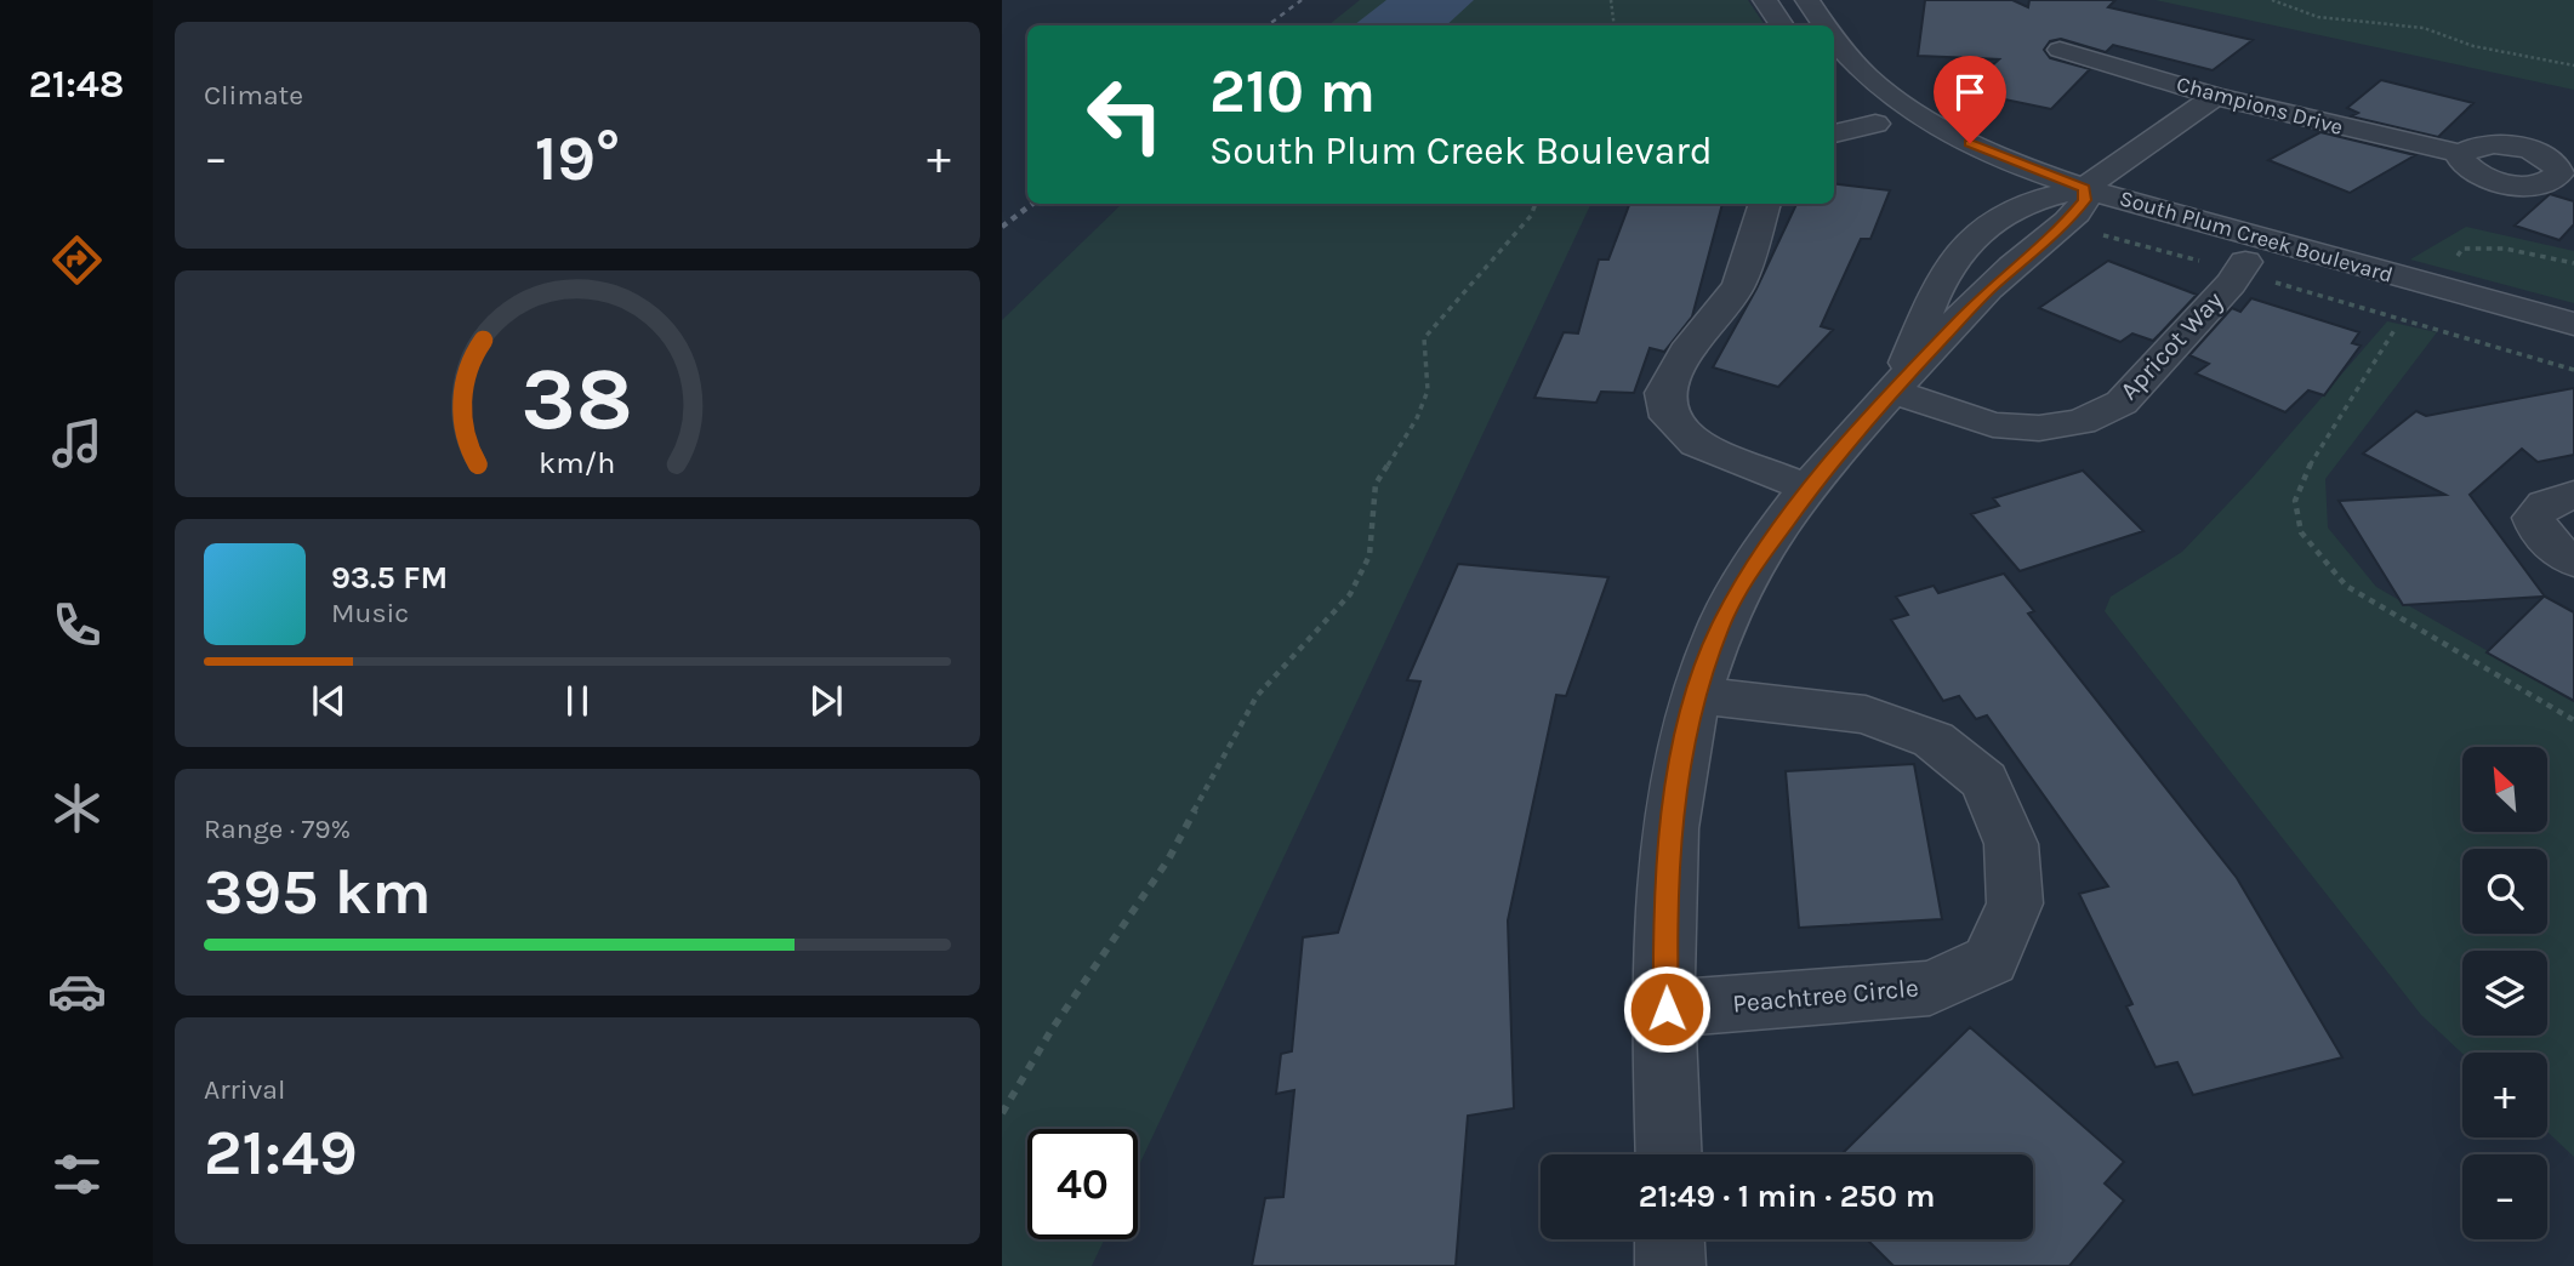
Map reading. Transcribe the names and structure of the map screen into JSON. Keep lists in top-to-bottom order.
{
  "streets": {
    "street": [
      "Champions Drive",
      "South Plum Creek Boulevard",
      "Apricot Way",
      "Peachtree Circle"
    ]
  },
  "crossings": [
    ["South Plum Creek Boulevard", "Apricot Way"]
  ],
  "north": "top left",
  "page": {
    "tabs": "21:48",
    "tile": [
      "Climate",
      ["Range · 79%", "395 km"],
      ["Arrival", "21:49"]
    ],
    "turn": ["210 m", "South Plum Creek Boulevard"],
    "heat": ["−", "19°", "+"],
    "song": ["93.5 FM", "Music"],
    "map_buttons": ["+", "−"],
    "limit": "40",
    "trip": "21:49 · 1 min · 250 m",
    "gauge": ["38", "km/h"]
  }
}
